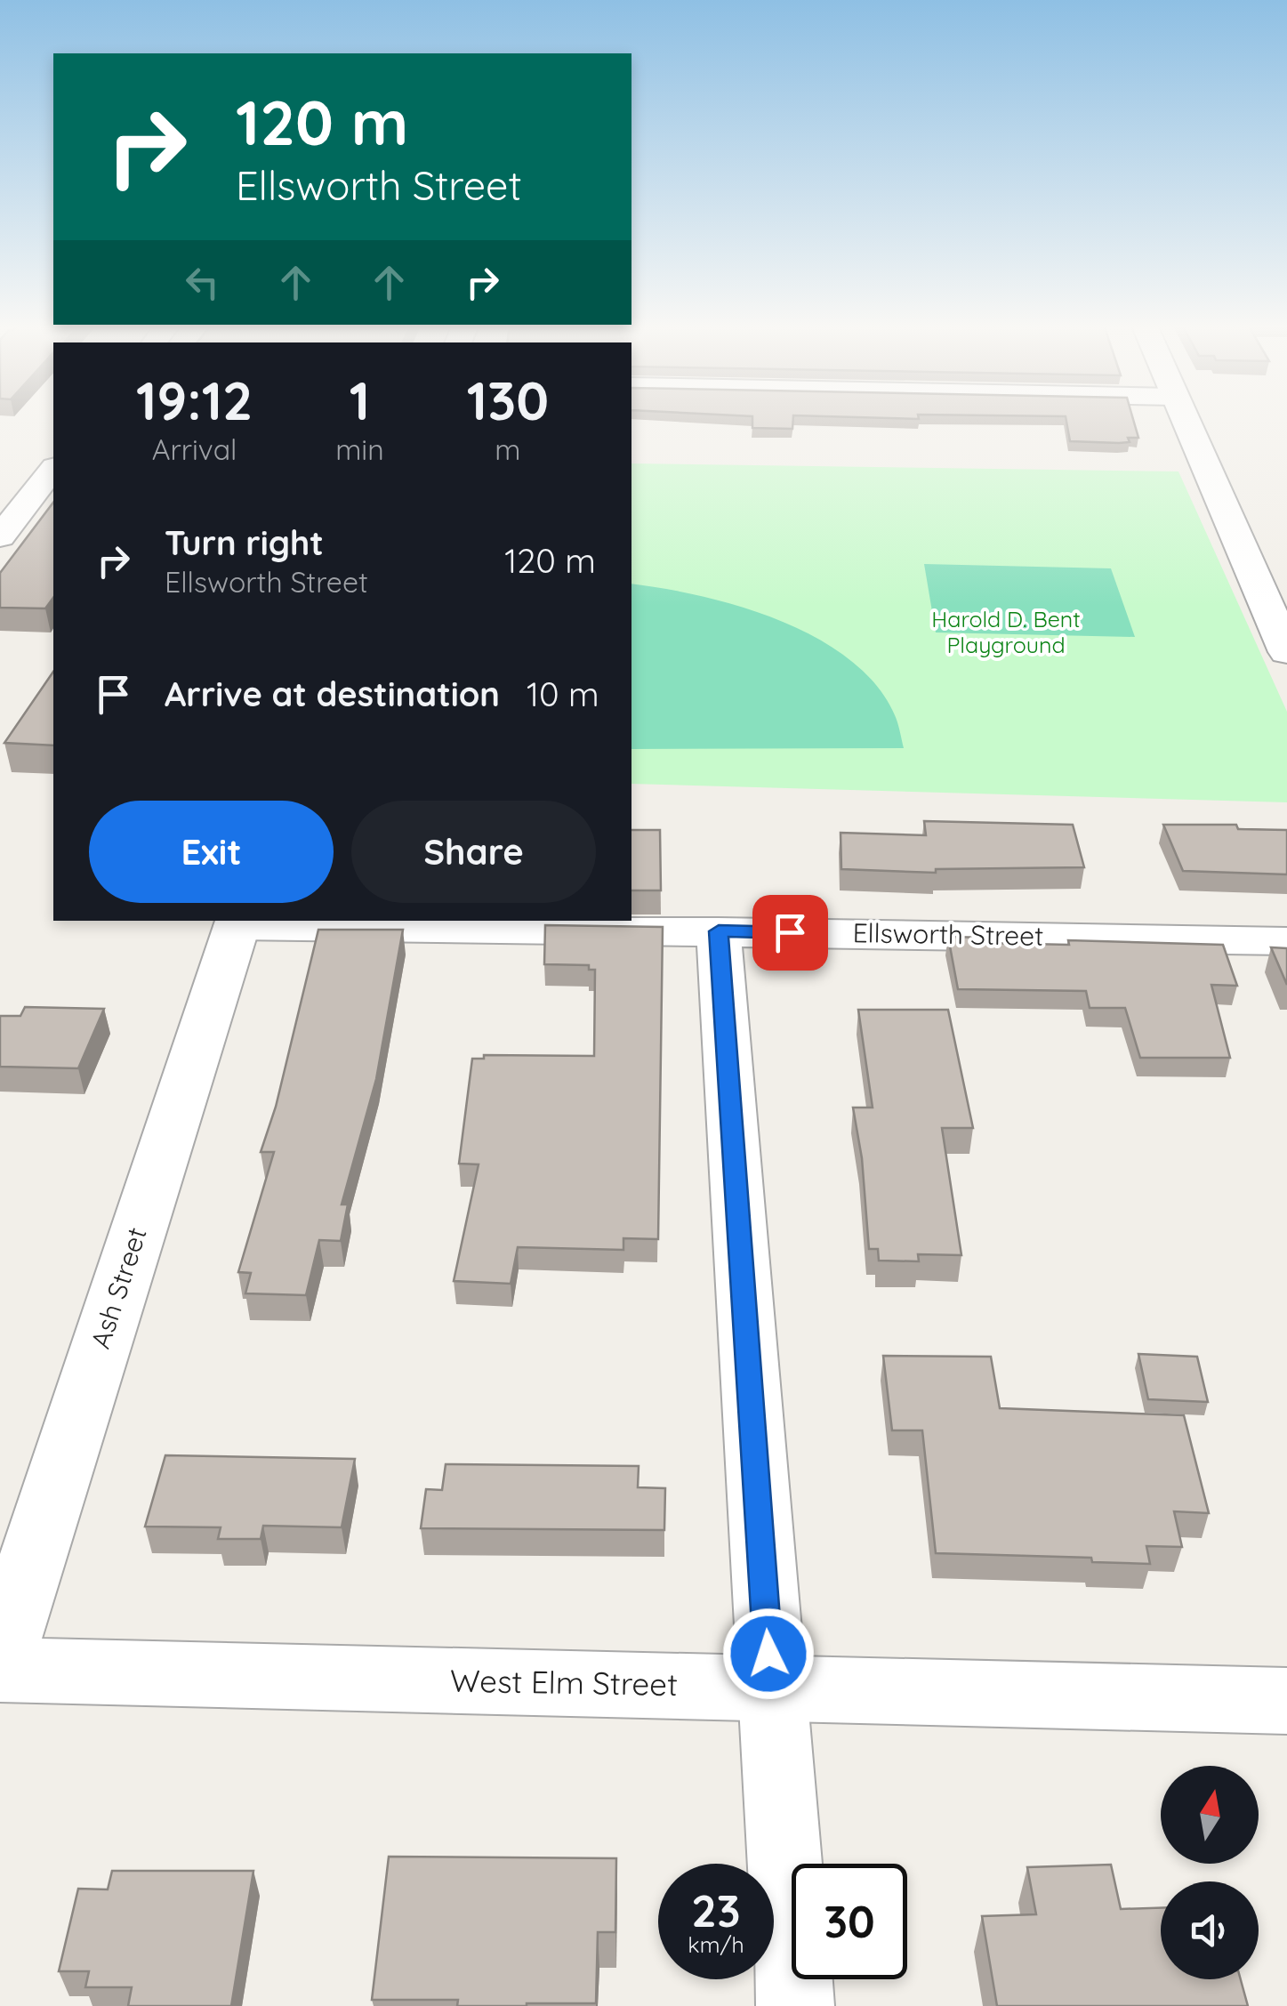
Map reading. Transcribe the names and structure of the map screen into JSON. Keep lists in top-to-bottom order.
{
  "streets": {
    "street": ["Ellsworth Street", "Ash Street", "West Elm Street"]
  },
  "crossings": [
    ["Ellsworth Street", "Ash Street"]
  ],
  "parks": ["Harold D. Bent Playground"],
  "north": "top",
  "page": {
    "turn": ["120 m", "Ellsworth Street"],
    "eta": [
      "19:12",
      "Arrival",
      "1",
      "min",
      "130",
      "m"
    ],
    "list": [
      {
        "name": "Turn right",
        "note": "Ellsworth Street",
        "value": "120 m"
      },
      {
        "name": "Arrive at destination",
        "value": "10 m"
      }
    ],
    "buttons": ["Exit", "Share"],
    "speed": "23 km/h",
    "limit": "30"
  }
}
